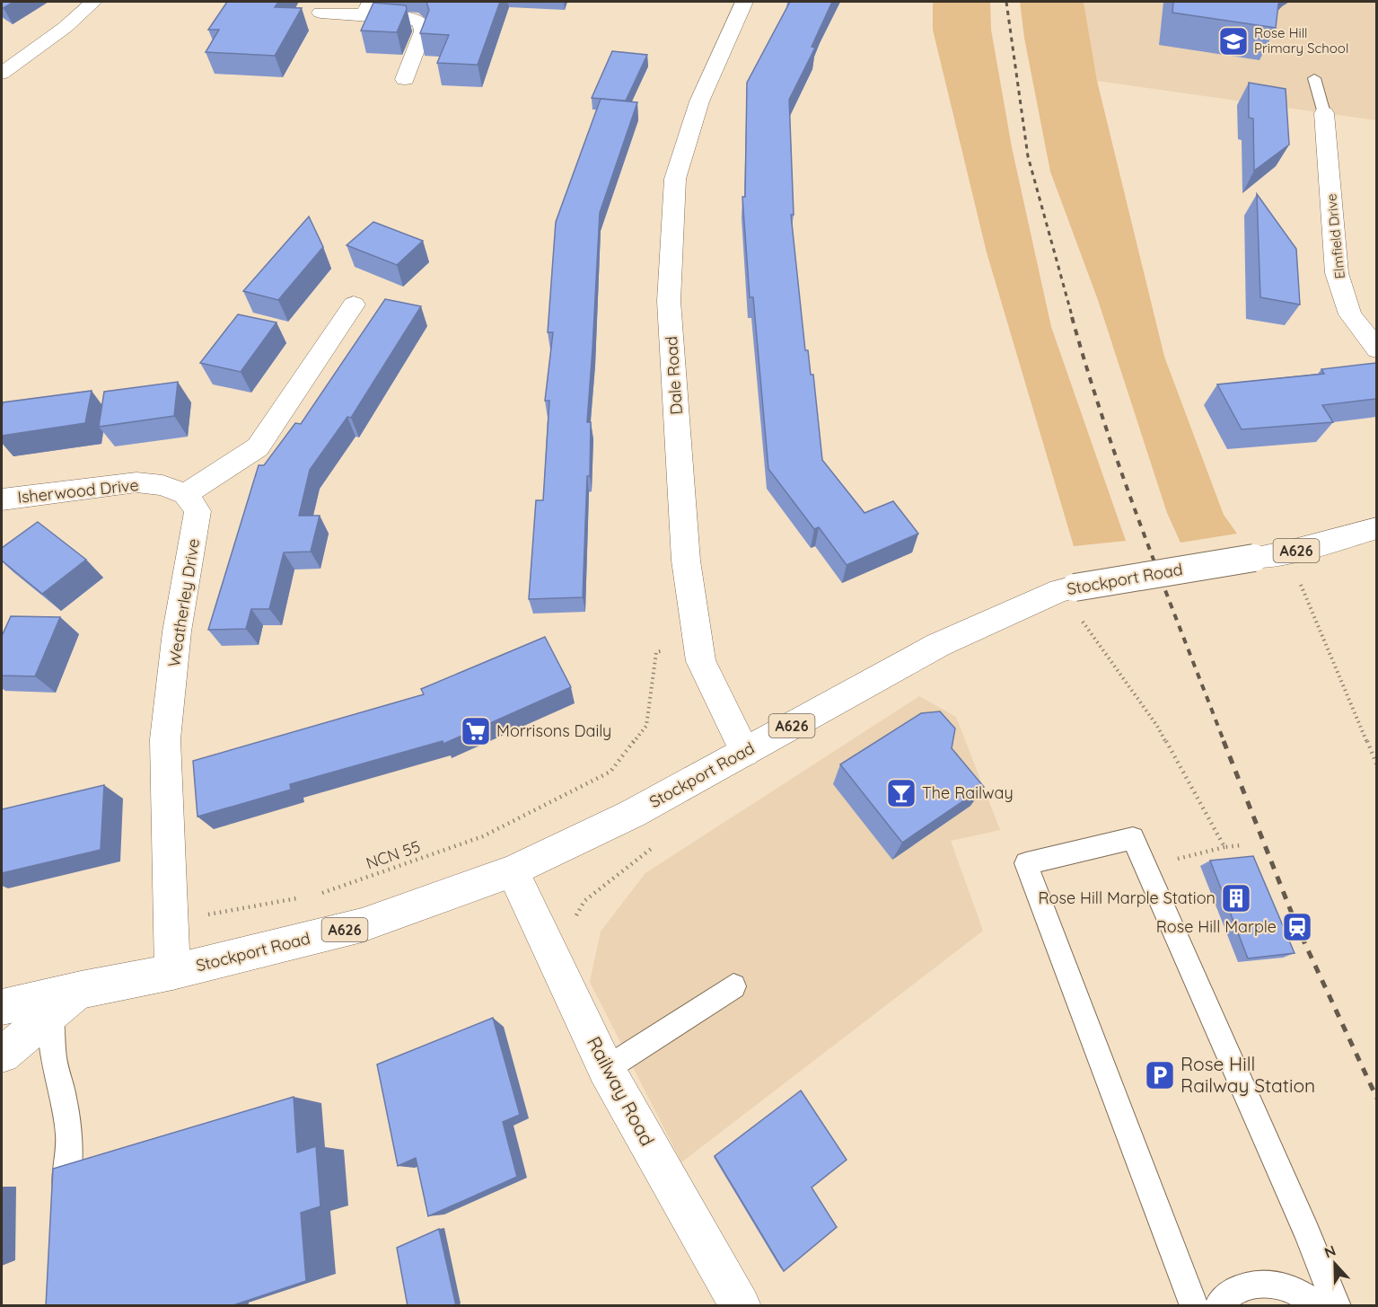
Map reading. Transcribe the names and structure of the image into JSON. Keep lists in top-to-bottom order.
{
  "streets": {
    "street": [
      "Elmfield Drive",
      "Dale Road",
      "Isherwood Drive",
      "A626",
      "Stockport Road",
      "Weatherley Drive",
      "Railway Road"
    ],
    "path": ["NCN 55"]
  },
  "crossings": [
    ["Dale Road", "Stockport Road"],
    ["Dale Road", "NCN 55"],
    ["Isherwood Drive", "Weatherley Drive"],
    ["Stockport Road", "Weatherley Drive"],
    ["Stockport Road", "Railway Road"]
  ],
  "places": {
    "school or university": ["Rose Hill Primary School"],
    "supermarket": ["Morrisons Daily"],
    "bar": ["The Railway"],
    "building": ["Rose Hill Marple Station"],
    "station": ["Rose Hill Marple"],
    "parking": ["Rose Hill Railway Station"]
  },
  "north": "top"
}
